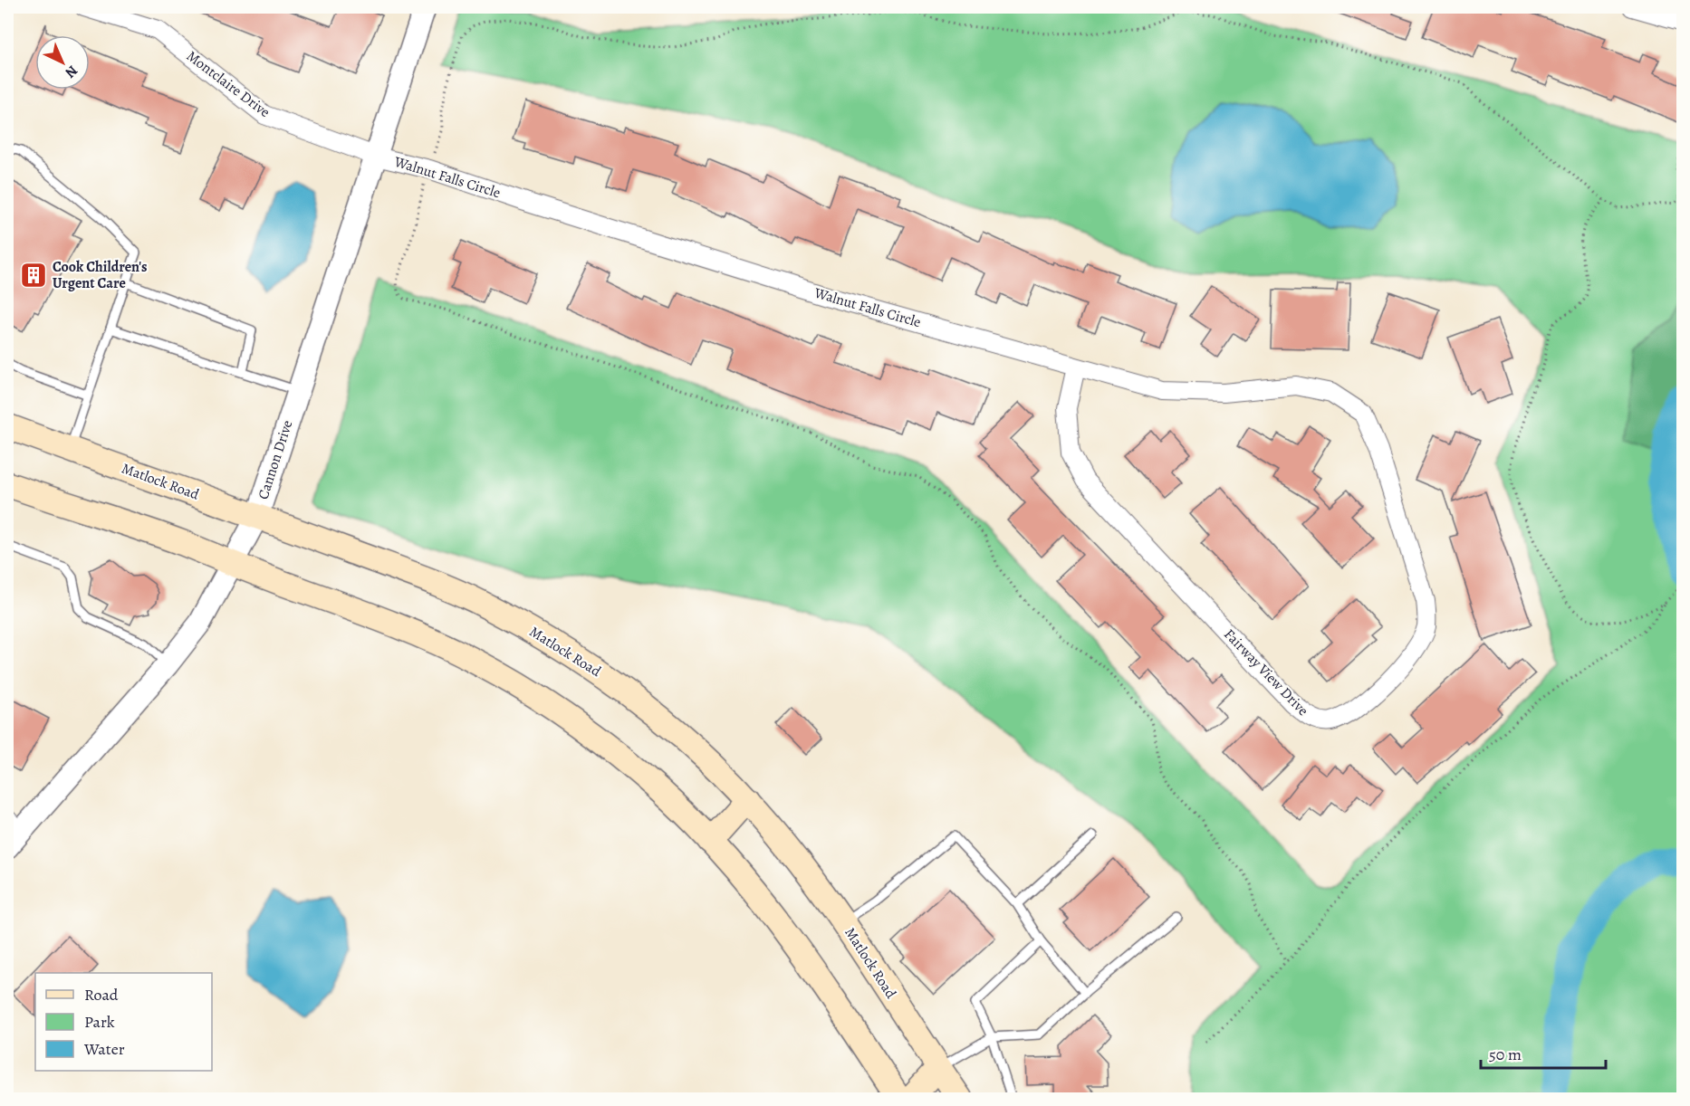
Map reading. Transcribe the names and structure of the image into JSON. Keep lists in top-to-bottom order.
{
  "streets": {
    "main road": ["Matlock Road"],
    "street": [
      "Montclaire Drive",
      "Walnut Falls Circle",
      "Cannon Drive",
      "Fairway View Drive"
    ]
  },
  "crossings": [
    ["Montclaire Drive", "Walnut Falls Circle"],
    ["Montclaire Drive", "Cannon Drive"],
    ["Walnut Falls Circle", "Cannon Drive"],
    ["Walnut Falls Circle", "Fairway View Drive"],
    ["Cannon Drive", "Matlock Road"]
  ],
  "places": {
    "building": ["Cook Children's Urgent Care"]
  },
  "legend": ["Road", "Park", "Water"],
  "scale_bar": "50 m",
  "north": "bottom right"
}
